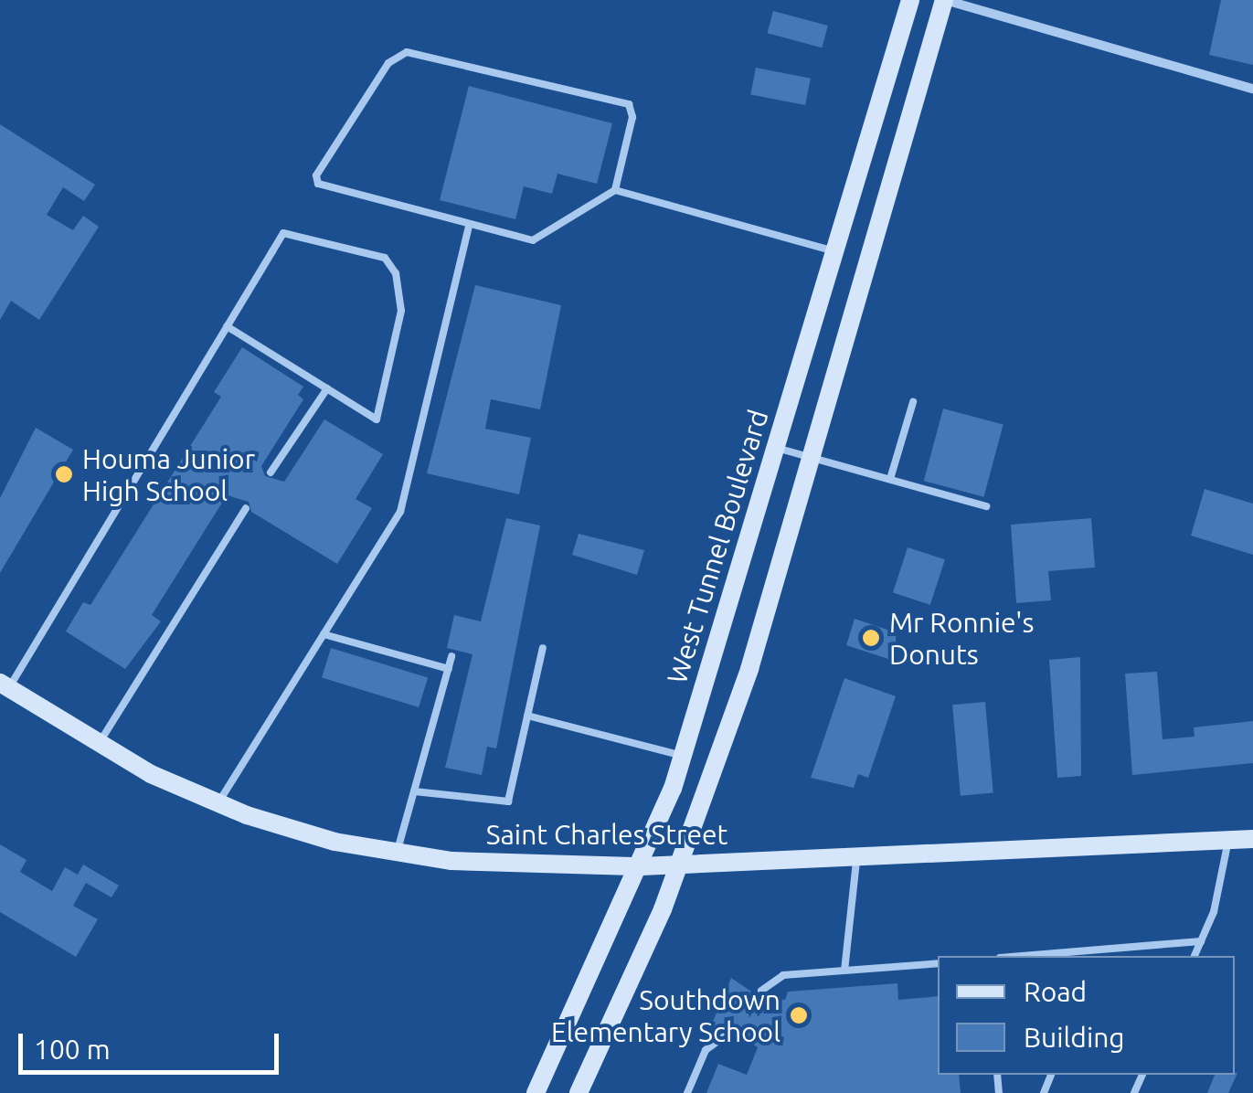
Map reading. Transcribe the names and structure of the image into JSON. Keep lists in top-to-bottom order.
{
  "streets": {
    "main road": ["West Tunnel Boulevard", "Saint Charles Street"]
  },
  "crossings": [
    ["West Tunnel Boulevard", "Saint Charles Street"]
  ],
  "places": ["Houma Junior High School", "Mr Ronnie's Donuts", "Southdown Elementary School"],
  "legend": ["Road", "Building"],
  "scale_bar": "100 m"
}
